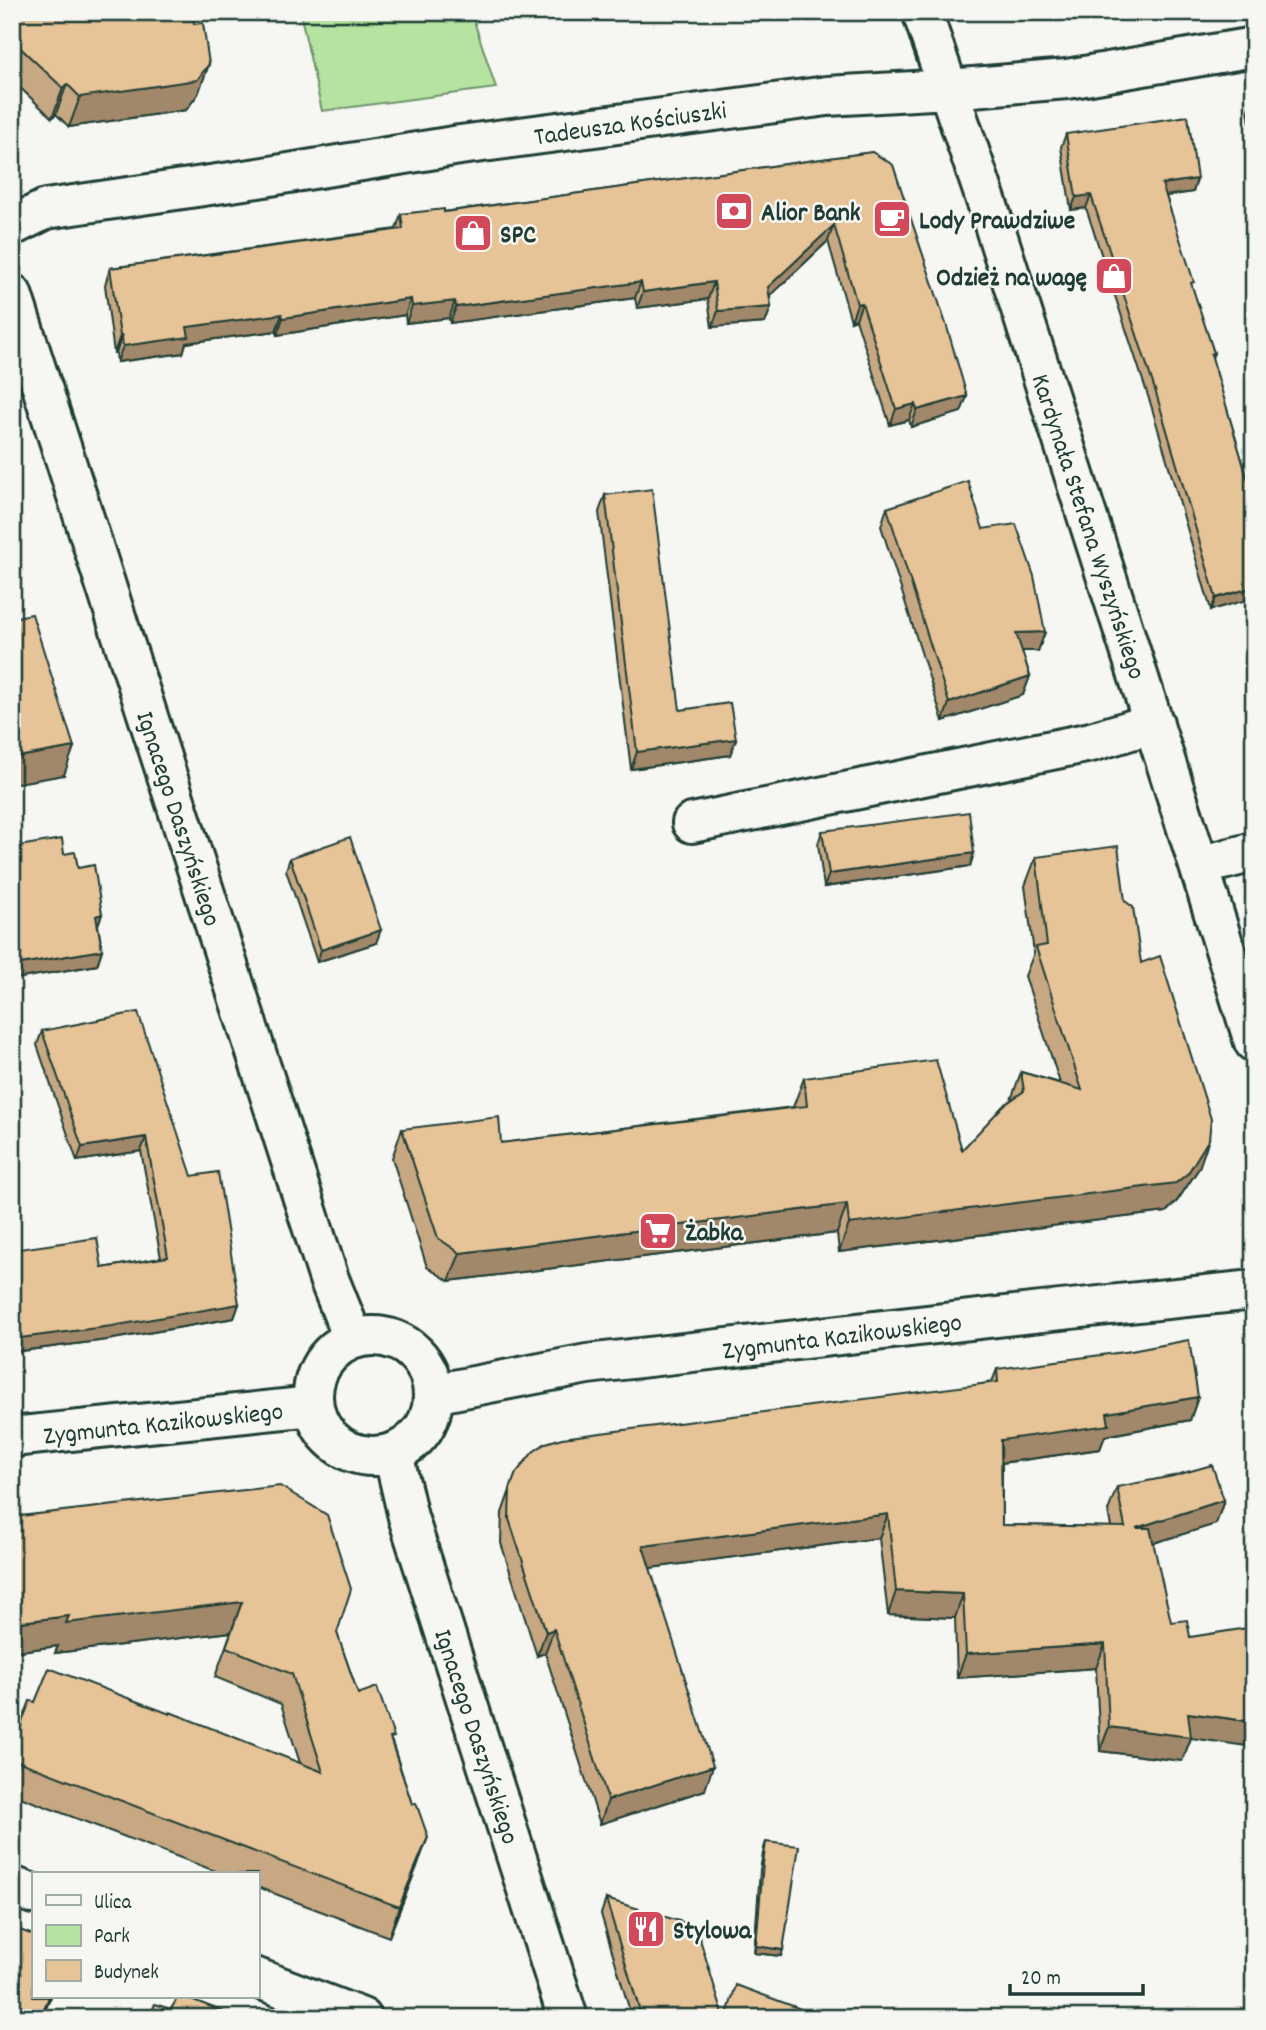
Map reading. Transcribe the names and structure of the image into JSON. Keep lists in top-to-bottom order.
{
  "streets": {
    "street": [
      "Tadeusza Kościuszki",
      "Kardynała Stefana Wyszyńskiego",
      "Ignacego Daszyńskiego",
      "Zygmunta Kazikowskiego"
    ]
  },
  "crossings": [
    ["Tadeusza Kościuszki", "Kardynała Stefana Wyszyńskiego"],
    ["Ignacego Daszyńskiego", "Zygmunta Kazikowskiego"]
  ],
  "places": {
    "bank": ["Alior Bank"],
    "cafe": ["Lody Prawdziwe"],
    "shop": ["SPC", "Odzież na wagę"],
    "supermarket": ["Żabka"],
    "restaurant": ["Stylowa"]
  },
  "legend": ["Ulica", "Park", "Budynek"],
  "scale_bar": "20 m"
}
